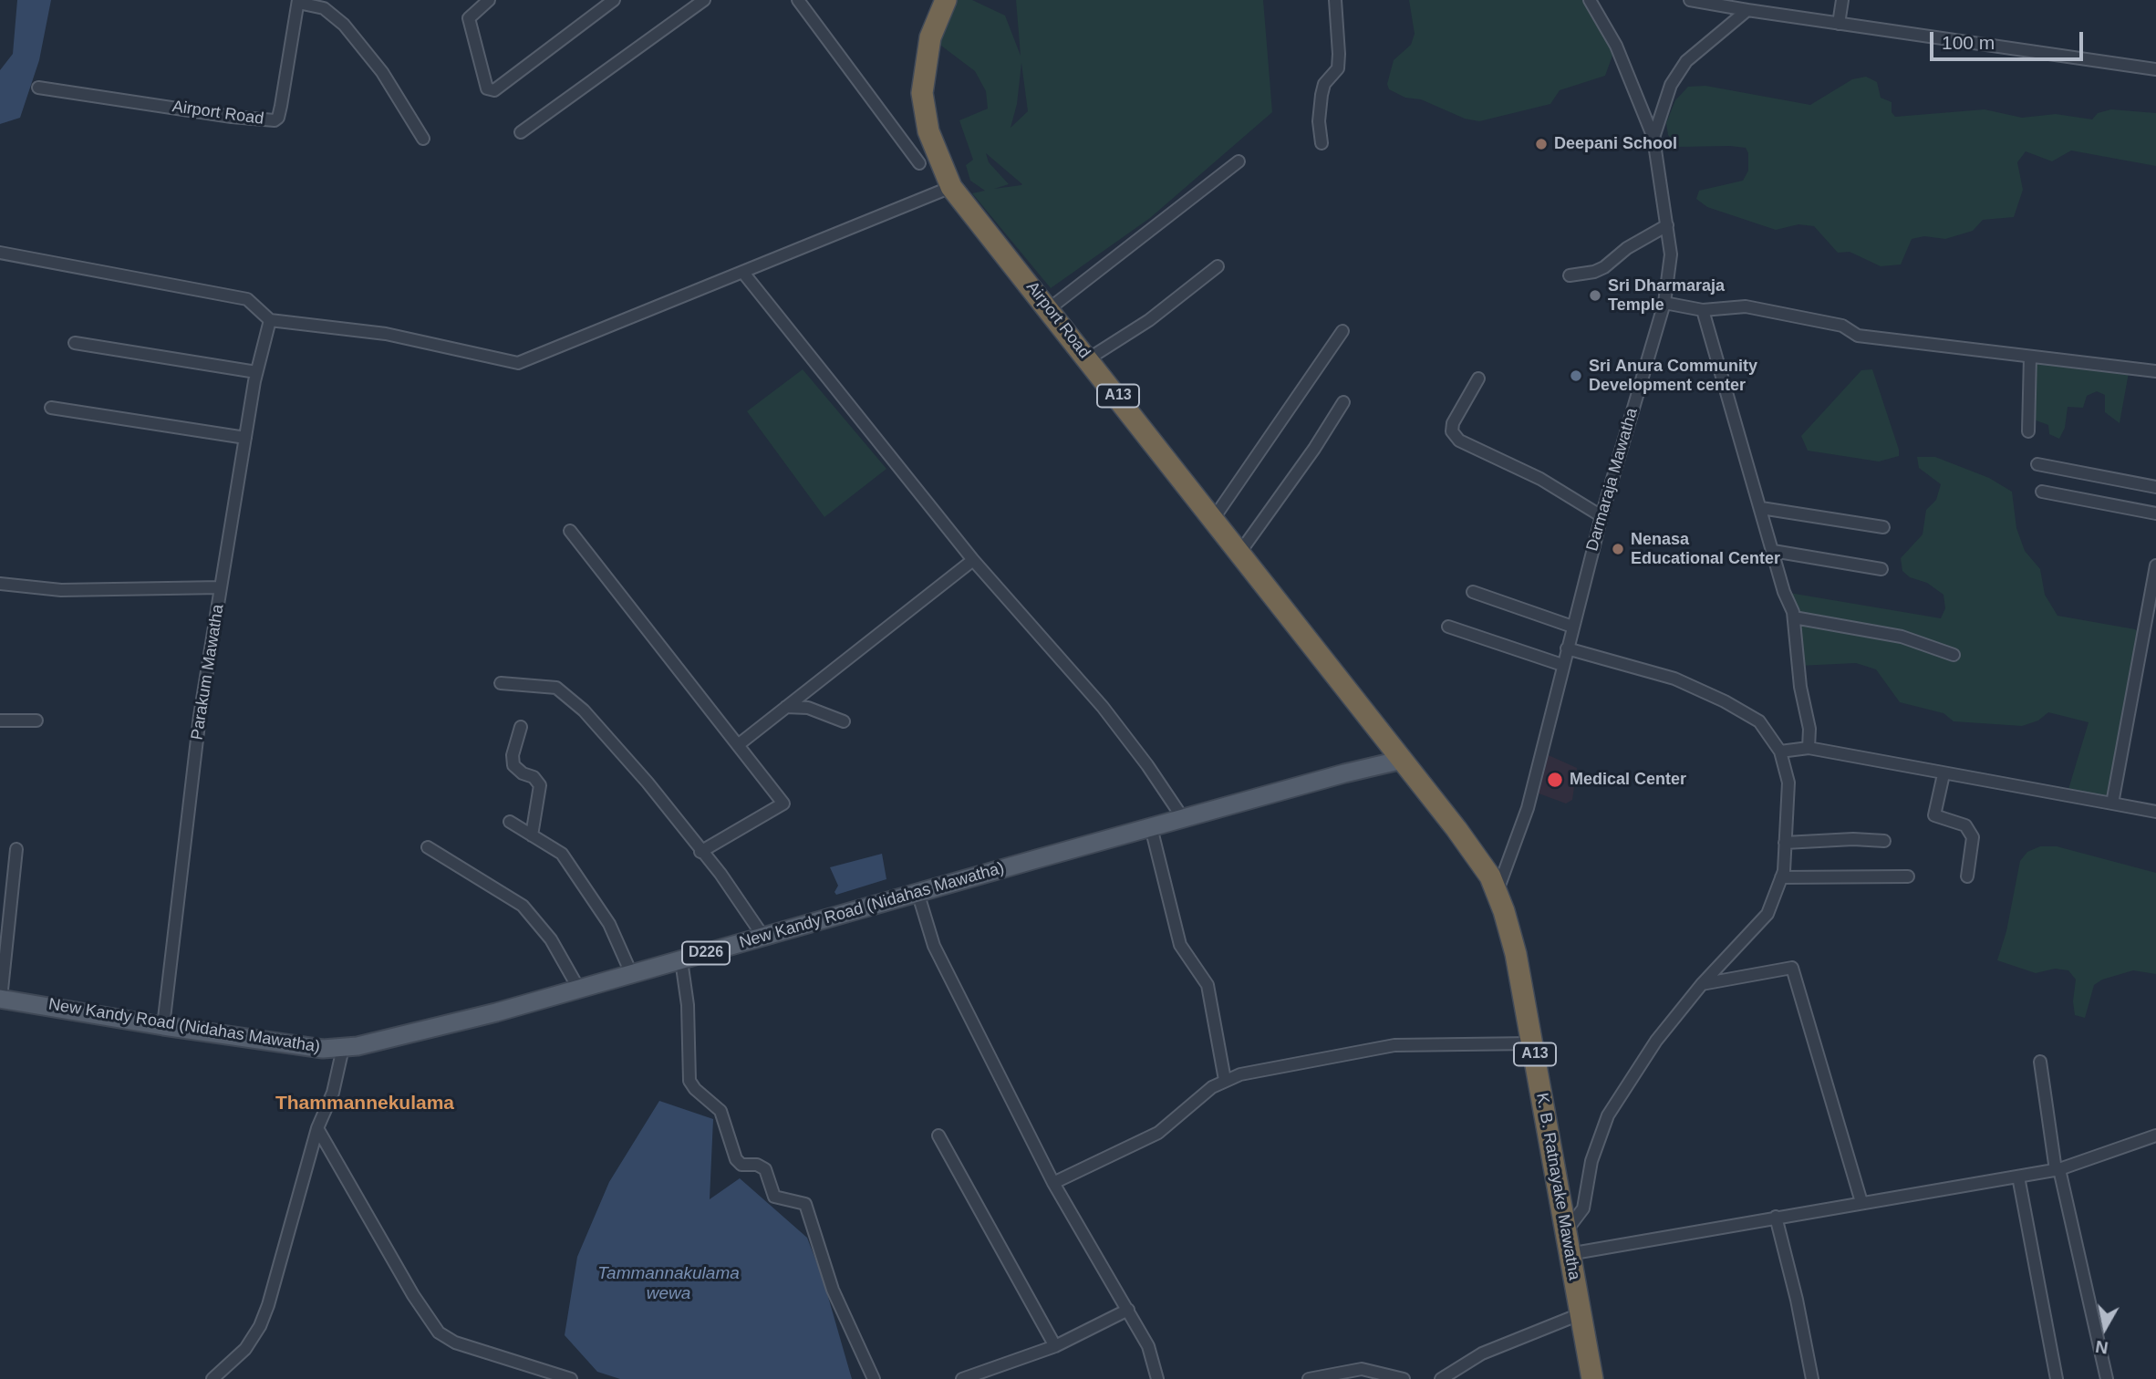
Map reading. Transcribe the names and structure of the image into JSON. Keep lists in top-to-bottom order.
{
  "streets": {
    "highway": ["Airport Road", "A13", "K. B. Ratnayake Mawatha"],
    "main road": ["New Kandy Road (Nidahas Mawatha)", "D226"],
    "street": ["Darmaraja Mawatha", "Parakum Mawatha"]
  },
  "crossings": [
    ["Airport Road", "New Kandy Road (Nidahas Mawatha)"],
    ["Airport Road", "K. B. Ratnayake Mawatha"],
    ["Darmaraja Mawatha", "K. B. Ratnayake Mawatha"],
    ["Parakum Mawatha", "New Kandy Road (Nidahas Mawatha)"],
    ["New Kandy Road (Nidahas Mawatha)", "K. B. Ratnayake Mawatha"]
  ],
  "districts": ["Thammannekulama"],
  "water": ["Tammannakulama wewa"],
  "places": [
    "Deepani School",
    "Sri Dharmaraja Temple",
    "Sri Anura Community Development center",
    "Nenasa Educational Center",
    "Medical Center"
  ],
  "scale_bar": "100 m",
  "north": "bottom"
}
